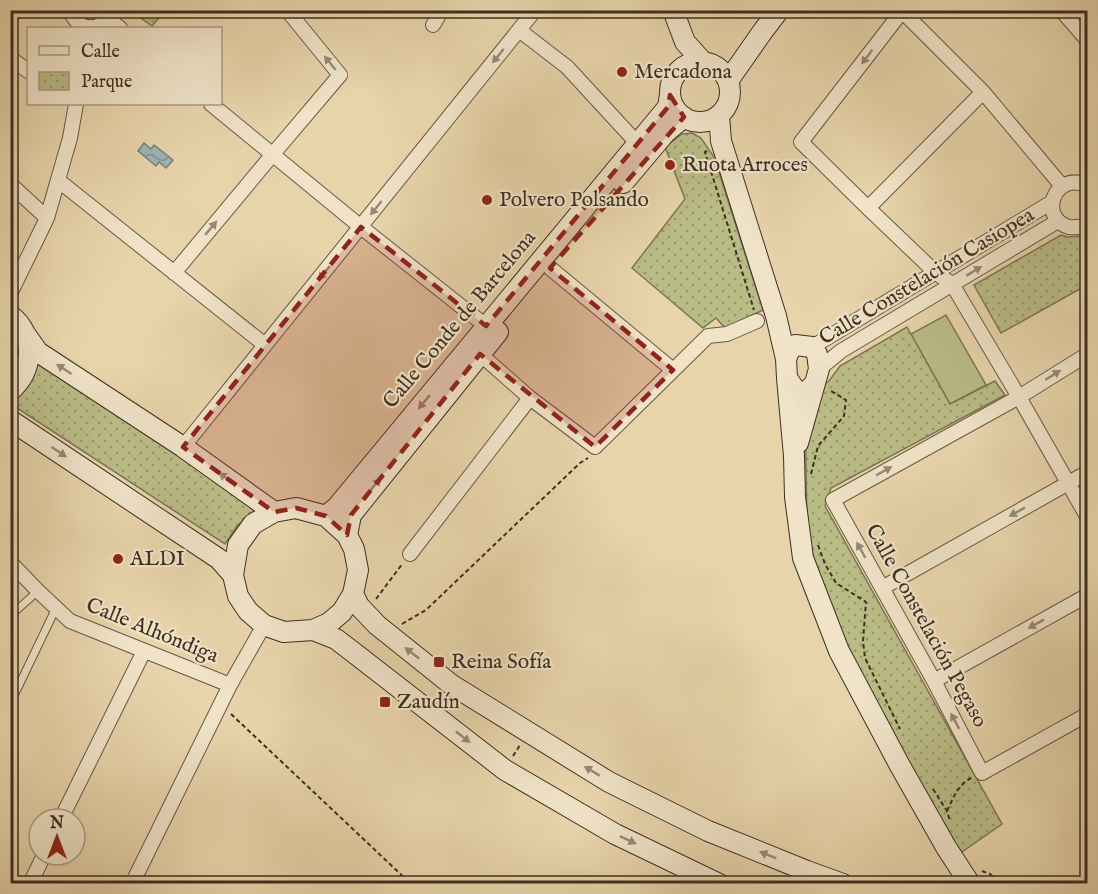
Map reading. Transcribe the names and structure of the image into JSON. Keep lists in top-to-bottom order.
{
  "streets": {
    "main road": ["Calle Conde de Barcelona"],
    "street": ["Calle Constelación Casiopea", "Calle Constelación Pegaso", "Calle Alhóndiga"]
  },
  "places": {
    "other": [
      "Mercadona",
      "Ruota Arroces",
      "Polvero Polsando",
      "ALDI"
    ],
    "transit": ["Reina Sofía", "Zaudín"]
  },
  "legend": ["Calle", "Parque"],
  "north": "top"
}
